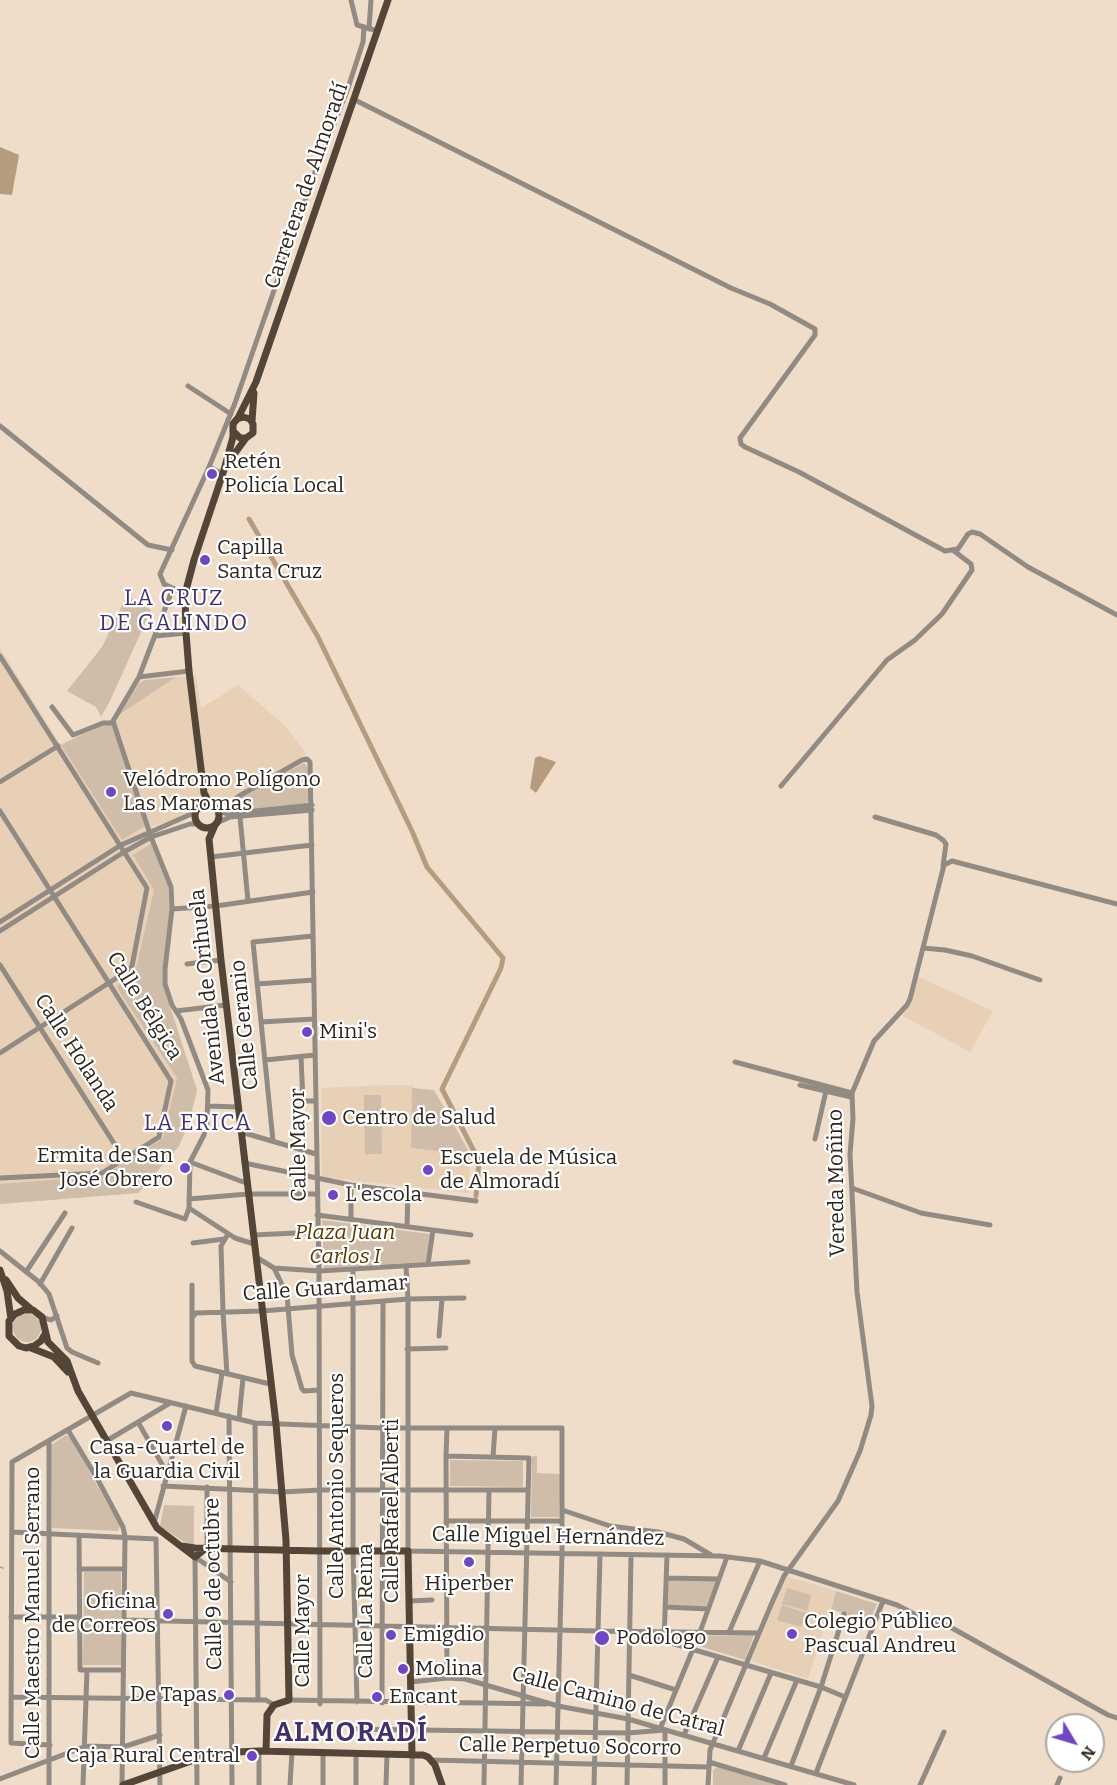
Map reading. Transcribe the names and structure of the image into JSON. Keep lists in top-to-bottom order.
{
  "streets": {
    "main road": [
      "Carretera de Almoradí",
      "Avenida de Orihuela",
      "Calle Rafael Alberti",
      "Calle Miguel Hernández"
    ],
    "street": [
      "Calle Bélgica",
      "Calle Geranio",
      "Calle Holanda",
      "Calle Mayor",
      "Vereda Moñino",
      "Calle Guardamar",
      "Calle Antonio Sequeros",
      "Calle 9 de octubre",
      "Calle La Reina",
      "Calle Maestro Manuel Serrano",
      "Calle Camino de Catral",
      "Calle Perpetuo Socorro"
    ]
  },
  "crossings": [
    ["Avenida de Orihuela", "Calle Guardamar"],
    ["Avenida de Orihuela", "Calle Miguel Hernández"],
    ["Calle Bélgica", "Calle Holanda"],
    ["Calle Geranio", "Calle Mayor"],
    ["Calle Mayor", "Calle Guardamar"],
    ["Calle Mayor", "Calle Miguel Hernández"],
    ["Vereda Moñino", "Calle Miguel Hernández"],
    ["Vereda Moñino", "Calle Camino de Catral"],
    ["Vereda Moñino", "Calle Perpetuo Socorro"],
    ["Calle Guardamar", "Calle Antonio Sequeros"],
    ["Calle Guardamar", "Calle Rafael Alberti"],
    ["Calle Guardamar", "Calle La Reina"],
    ["Calle Antonio Sequeros", "Calle Miguel Hernández"],
    ["Calle Rafael Alberti", "Calle Miguel Hernández"],
    ["Calle Rafael Alberti", "Calle Camino de Catral"],
    ["Calle Miguel Hernández", "Calle 9 de octubre"],
    ["Calle Miguel Hernández", "Calle La Reina"]
  ],
  "districts": ["LA CRUZ DE GALINDO", "LA ERICA", "ALMORADÍ"],
  "parks": ["Plaza Juan Carlos I"],
  "places": [
    "Retén Policía Local",
    "Capilla Santa Cruz",
    "Velódromo Polígono Las Maromas",
    "Mini's",
    "Centro de Salud",
    "Ermita de San José Obrero",
    "Escuela de Música de Almoradí",
    "L'escola",
    "Casa-Cuartel de la Guardia Civil",
    "Hiperber",
    "Oficina de Correos",
    "Colegio Público Pascual Andreu",
    "Emigdio",
    "Podologo",
    "Molina",
    "De Tapas",
    "Encant",
    "Caja Rural Central"
  ],
  "north": "bottom right"
}
